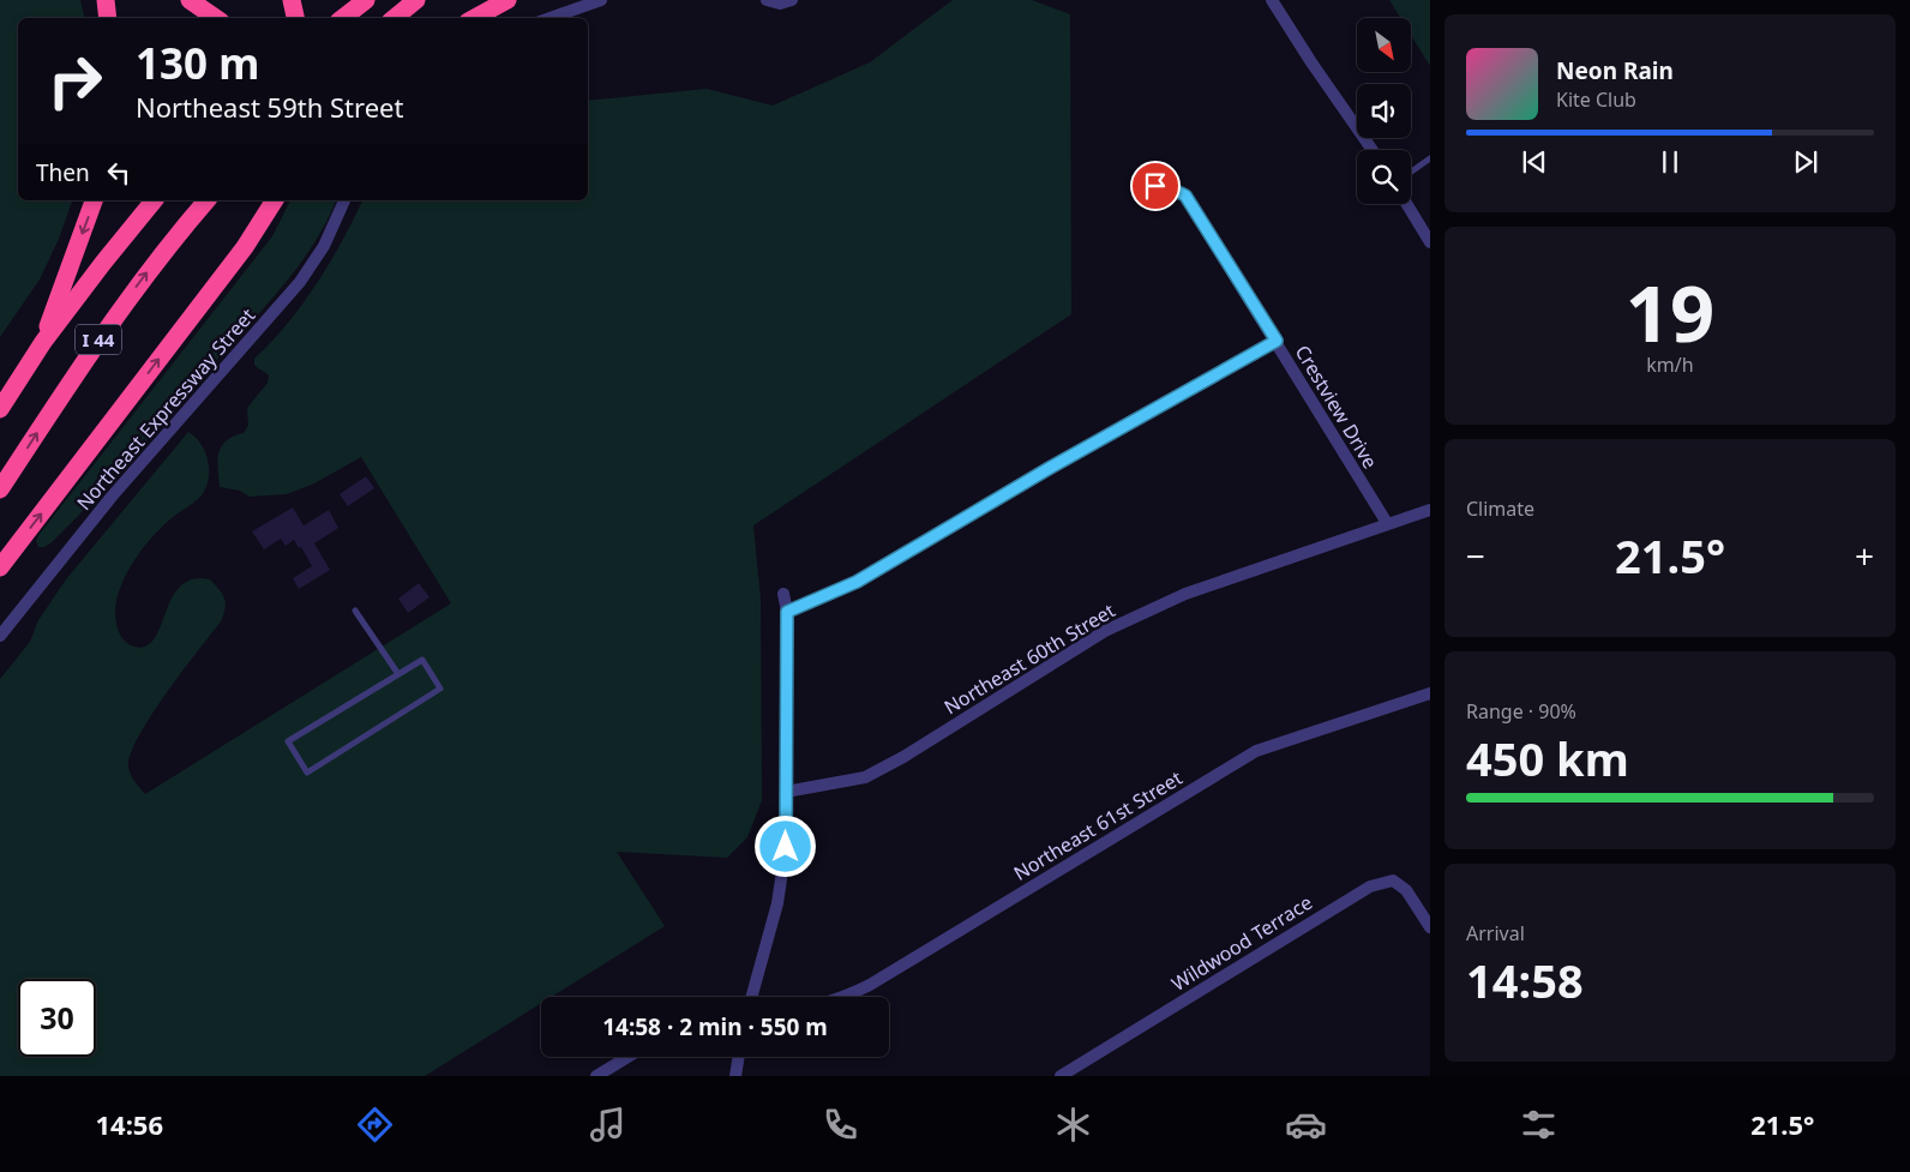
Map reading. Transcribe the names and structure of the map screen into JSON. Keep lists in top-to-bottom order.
{
  "streets": {
    "highway": ["I 44"],
    "street": [
      "Crestview Drive",
      "Northeast Expressway Street",
      "Northeast 60th Street",
      "Northeast 61st Street",
      "Wildwood Terrace"
    ]
  },
  "crossings": [
    ["Crestview Drive", "Northeast 60th Street"]
  ],
  "north": "bottom right",
  "page": {
    "turn": ["130 m", "Northeast 59th Street"],
    "song": ["Neon Rain", "Kite Club"],
    "then": "Then",
    "tile": [
      ["19", "km/h"],
      "Climate",
      ["Range · 90%", "450 km"],
      ["Arrival", "14:58"]
    ],
    "heat": ["−", "21.5°", "+"],
    "limit": "30",
    "trip": "14:58 · 2 min · 550 m",
    "tabs": ["14:56", "21.5°"]
  }
}
